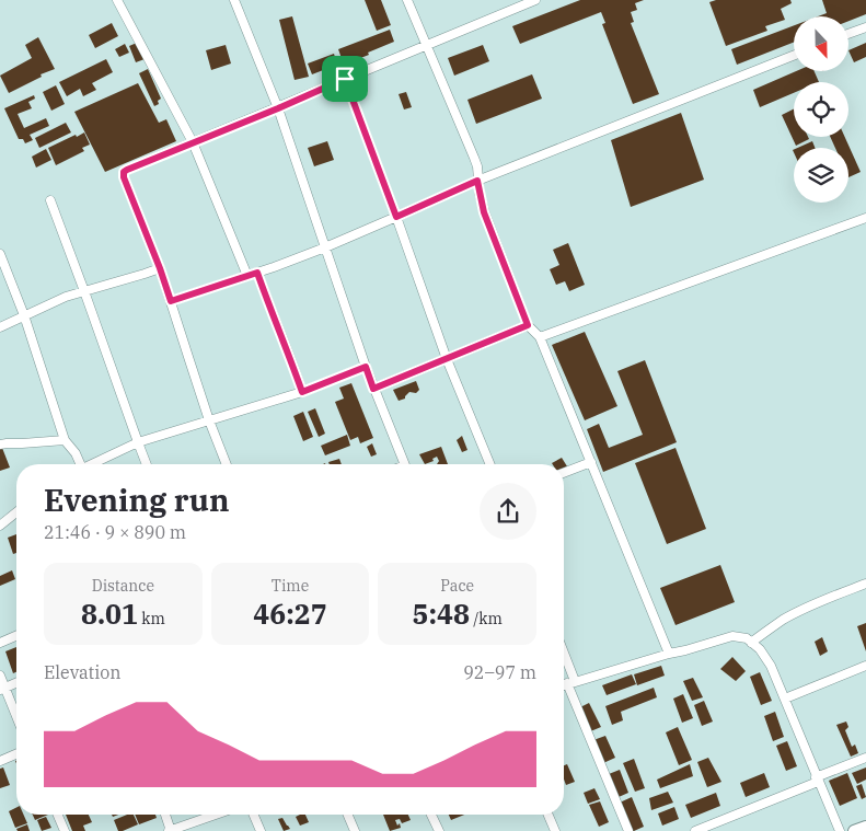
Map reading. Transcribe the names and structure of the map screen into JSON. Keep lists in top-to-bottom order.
{
  "north": "bottom",
  "page": {
    "heading": ["Evening run", "21:46 · 9 × 890 m"],
    "stats": [
      ["Distance", "8.01 km"],
      ["Time", "46:27"],
      ["Pace", "5:48 /km"]
    ],
    "chart": ["Elevation", "92–97 m"]
  }
}
